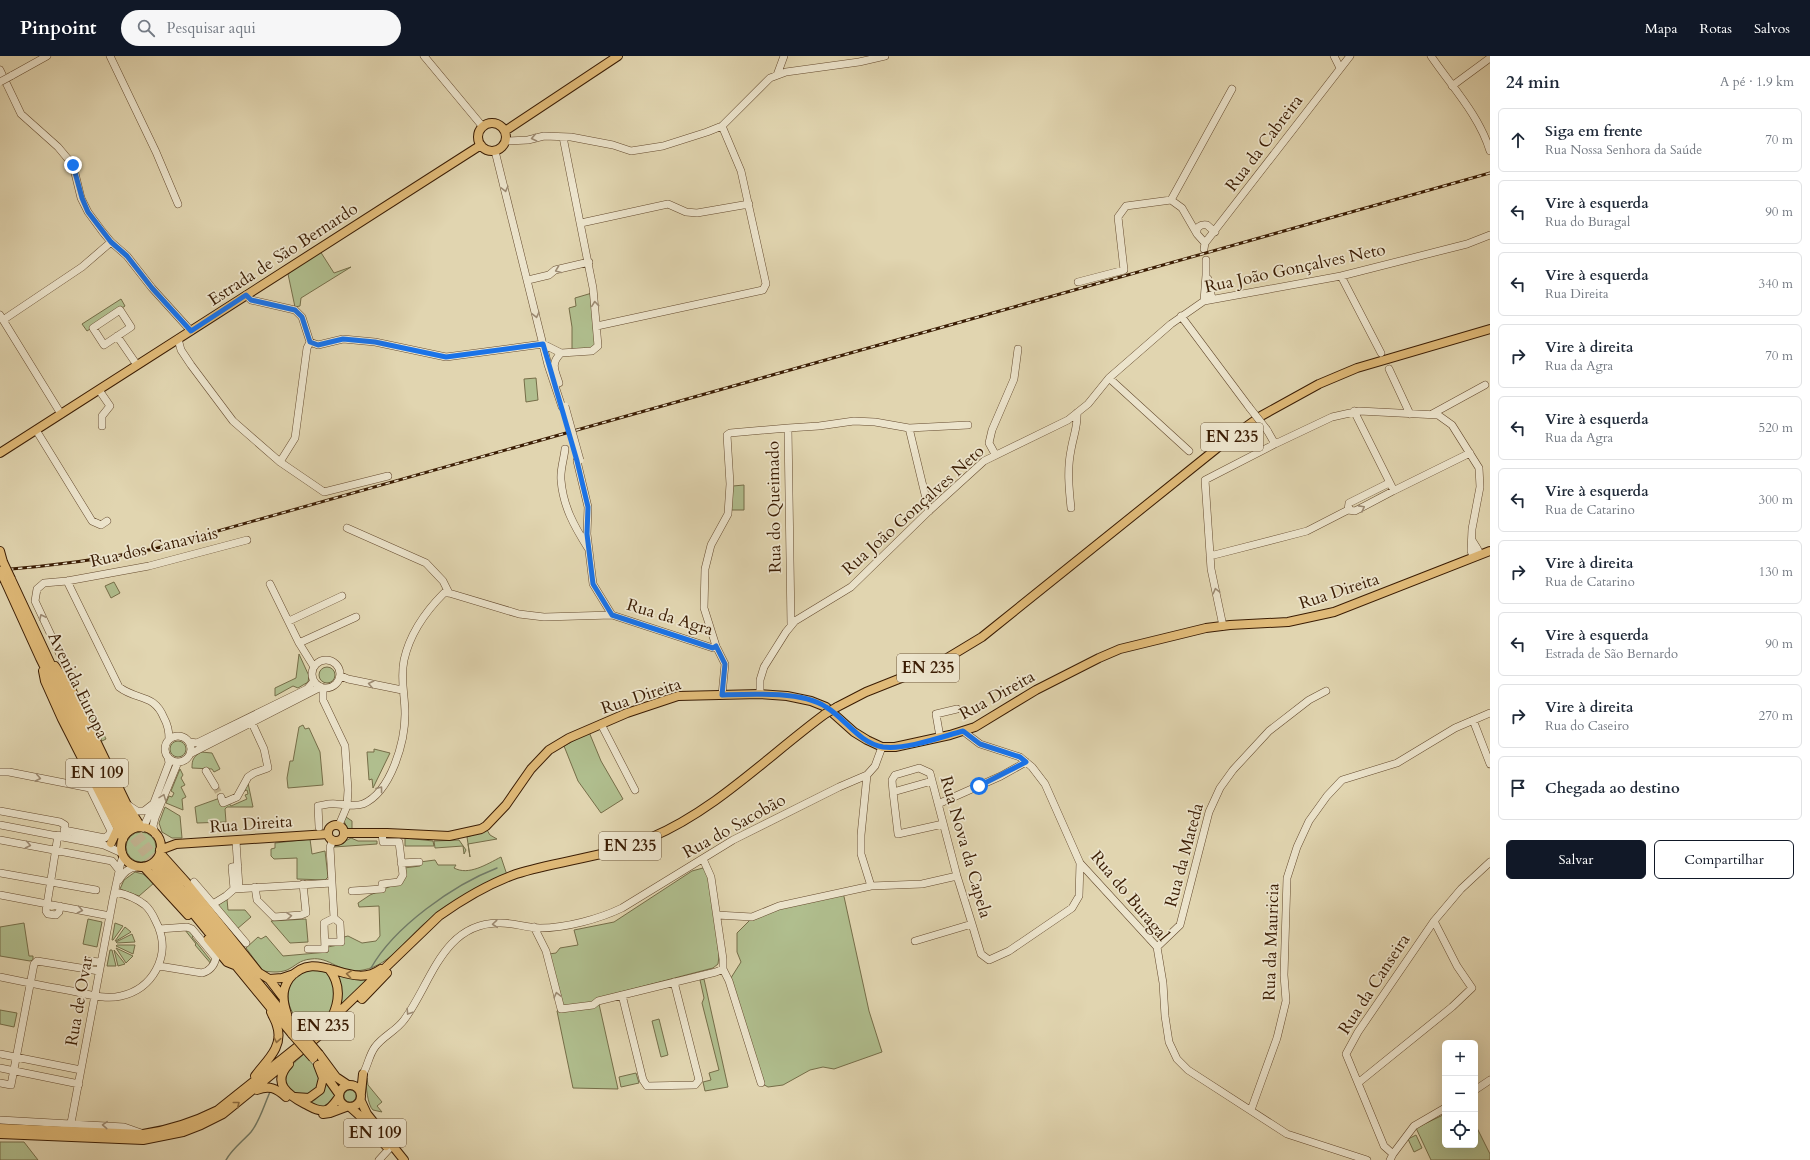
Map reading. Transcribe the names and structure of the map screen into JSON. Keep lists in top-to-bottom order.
{
  "streets": {
    "main road": [
      "Estrada de São Bernardo",
      "EN 235",
      "Rua Direita",
      "Avenida Europa",
      "EN 109"
    ],
    "street": [
      "Rua da Cabreira",
      "Rua João Gonçalves Neto",
      "Rua do Queimado",
      "Rua dos Canaviais",
      "Rua da Agra",
      "Rua do Sacobão",
      "Rua Nova da Capela",
      "Rua da Mateda",
      "Rua do Buragal",
      "Rua da Mauricia",
      "Rua da Canseira",
      "Rua de Ovar"
    ]
  },
  "crossings": [
    ["Estrada de São Bernardo", "Rua da Agra"],
    ["Rua João Gonçalves Neto", "Rua do Queimado"],
    ["Rua João Gonçalves Neto", "Rua Direita"],
    ["Rua Direita", "Rua da Agra"],
    ["Rua Direita", "Rua do Buragal"],
    ["Rua Nova da Capela", "Rua do Buragal"],
    ["Rua da Mateda", "Rua do Buragal"],
    ["Rua do Buragal", "Rua da Mauricia"]
  ],
  "one_way": ["Rua do Sacobão"],
  "page": {
    "header": "Pinpoint",
    "search": "Pesquisar aqui",
    "nav": ["Mapa", "Rotas", "Salvos"],
    "heading": ["24 min", "A pé · 1.9 km"],
    "list": [
      ["Siga em frente", "Rua Nossa Senhora da Saúde", "70 m"],
      ["Vire à esquerda", "Rua do Buragal", "90 m"],
      ["Vire à esquerda", "Rua Direita", "340 m"],
      ["Vire à direita", "Rua da Agra", "70 m"],
      ["Vire à esquerda", "Rua da Agra", "520 m"],
      ["Vire à esquerda", "Rua de Catarino", "300 m"],
      ["Vire à direita", "Rua de Catarino", "130 m"],
      ["Vire à esquerda", "Estrada de São Bernardo", "90 m"],
      ["Vire à direita", "Rua do Caseiro", "270 m"],
      "Chegada ao destino"
    ],
    "buttons": ["Salvar", "Compartilhar"],
    "map_buttons": ["+", "−"]
  }
}
